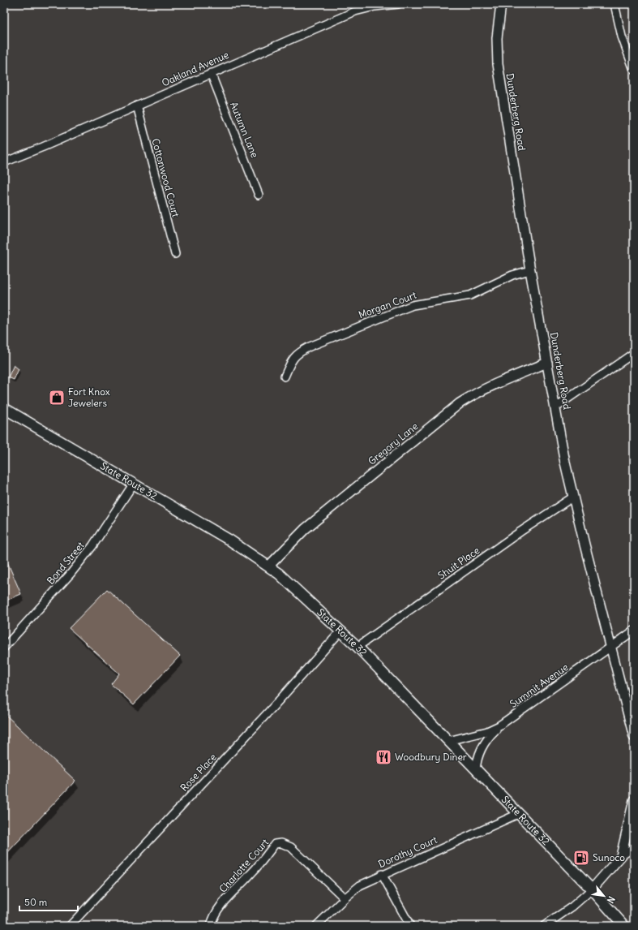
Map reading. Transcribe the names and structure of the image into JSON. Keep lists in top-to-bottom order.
{
  "streets": {
    "main road": ["State Route 32"],
    "street": [
      "Oakland Avenue",
      "Dunderberg Road",
      "Autumn Lane",
      "Cottonwood Court",
      "Morgan Court",
      "Gregory Lane",
      "Bond Street",
      "Shuit Place",
      "Summit Avenue",
      "Rose Place",
      "Dorothy Court",
      "Charlotte Court"
    ]
  },
  "crossings": [
    ["Oakland Avenue", "Autumn Lane"],
    ["Oakland Avenue", "Cottonwood Court"],
    ["Dunderberg Road", "Morgan Court"],
    ["Dunderberg Road", "Gregory Lane"],
    ["Dunderberg Road", "Shuit Place"],
    ["Dunderberg Road", "Summit Avenue"],
    ["Gregory Lane", "State Route 32"],
    ["State Route 32", "Bond Street"],
    ["State Route 32", "Shuit Place"],
    ["State Route 32", "Summit Avenue"],
    ["State Route 32", "Rose Place"],
    ["State Route 32", "Dorothy Court"],
    ["Dorothy Court", "Charlotte Court"]
  ],
  "places": {
    "shop": ["Fort Knox Jewelers"],
    "restaurant": ["Woodbury Diner"],
    "fuel station": ["Sunoco"]
  },
  "scale_bar": "50 m",
  "north": "bottom right"
}
